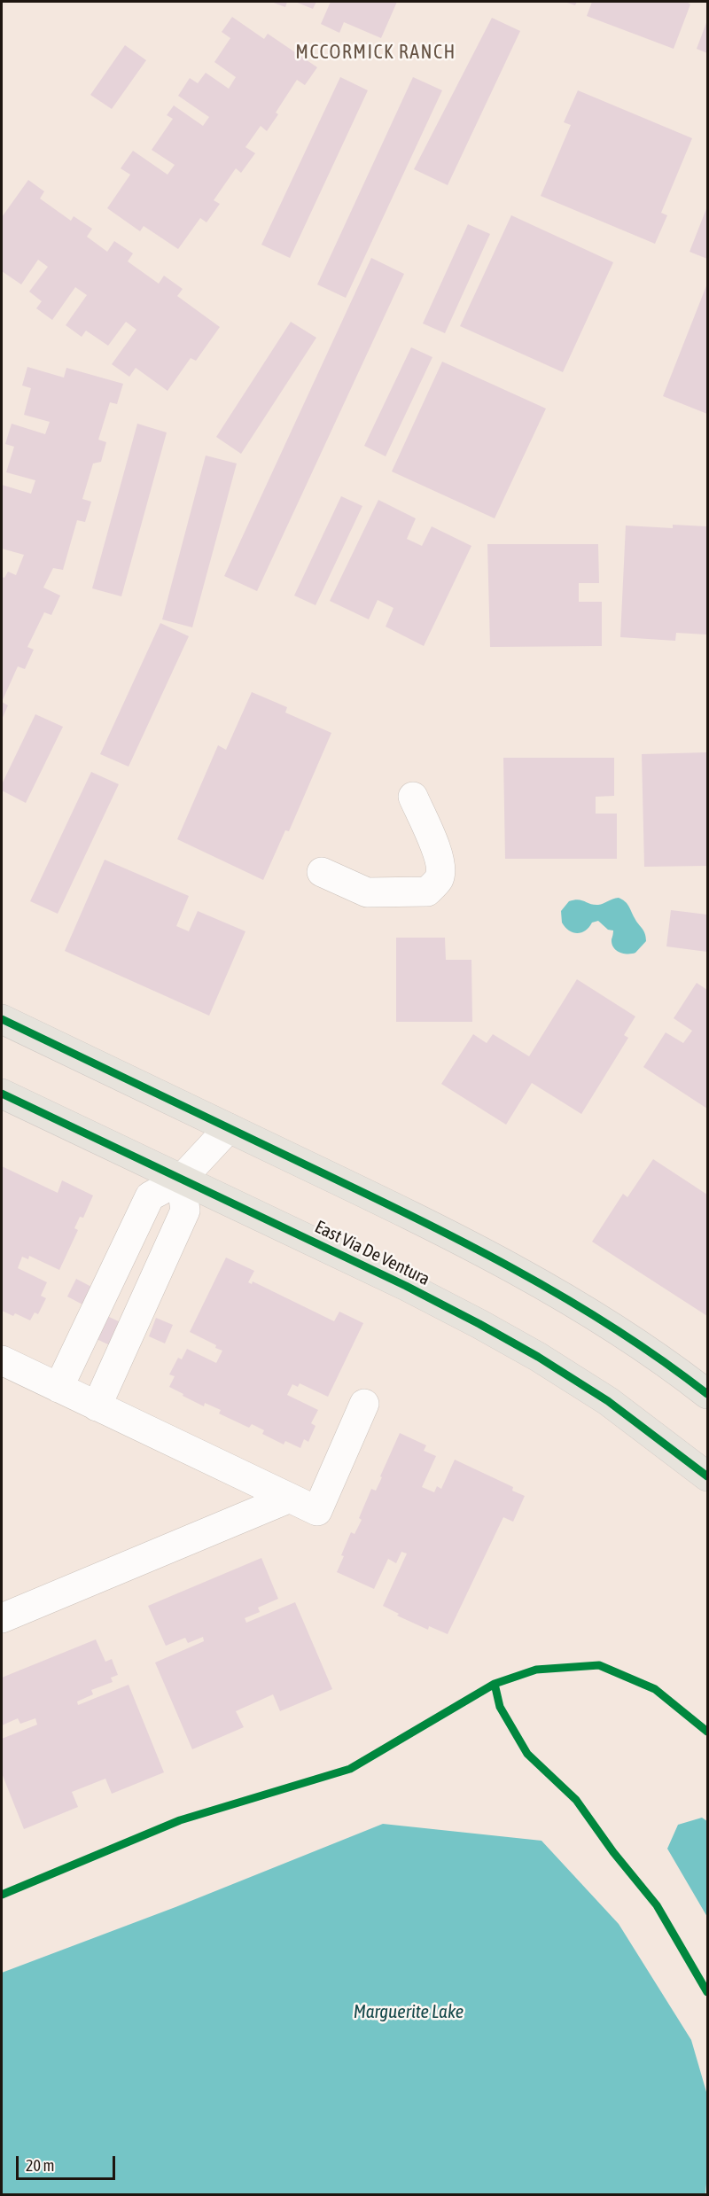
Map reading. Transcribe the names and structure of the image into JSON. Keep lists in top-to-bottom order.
{
  "streets": {
    "main road": ["East Via De Ventura"]
  },
  "districts": ["MCCORMICK RANCH"],
  "water": ["Marguerite Lake"],
  "scale_bar": "20 m"
}
